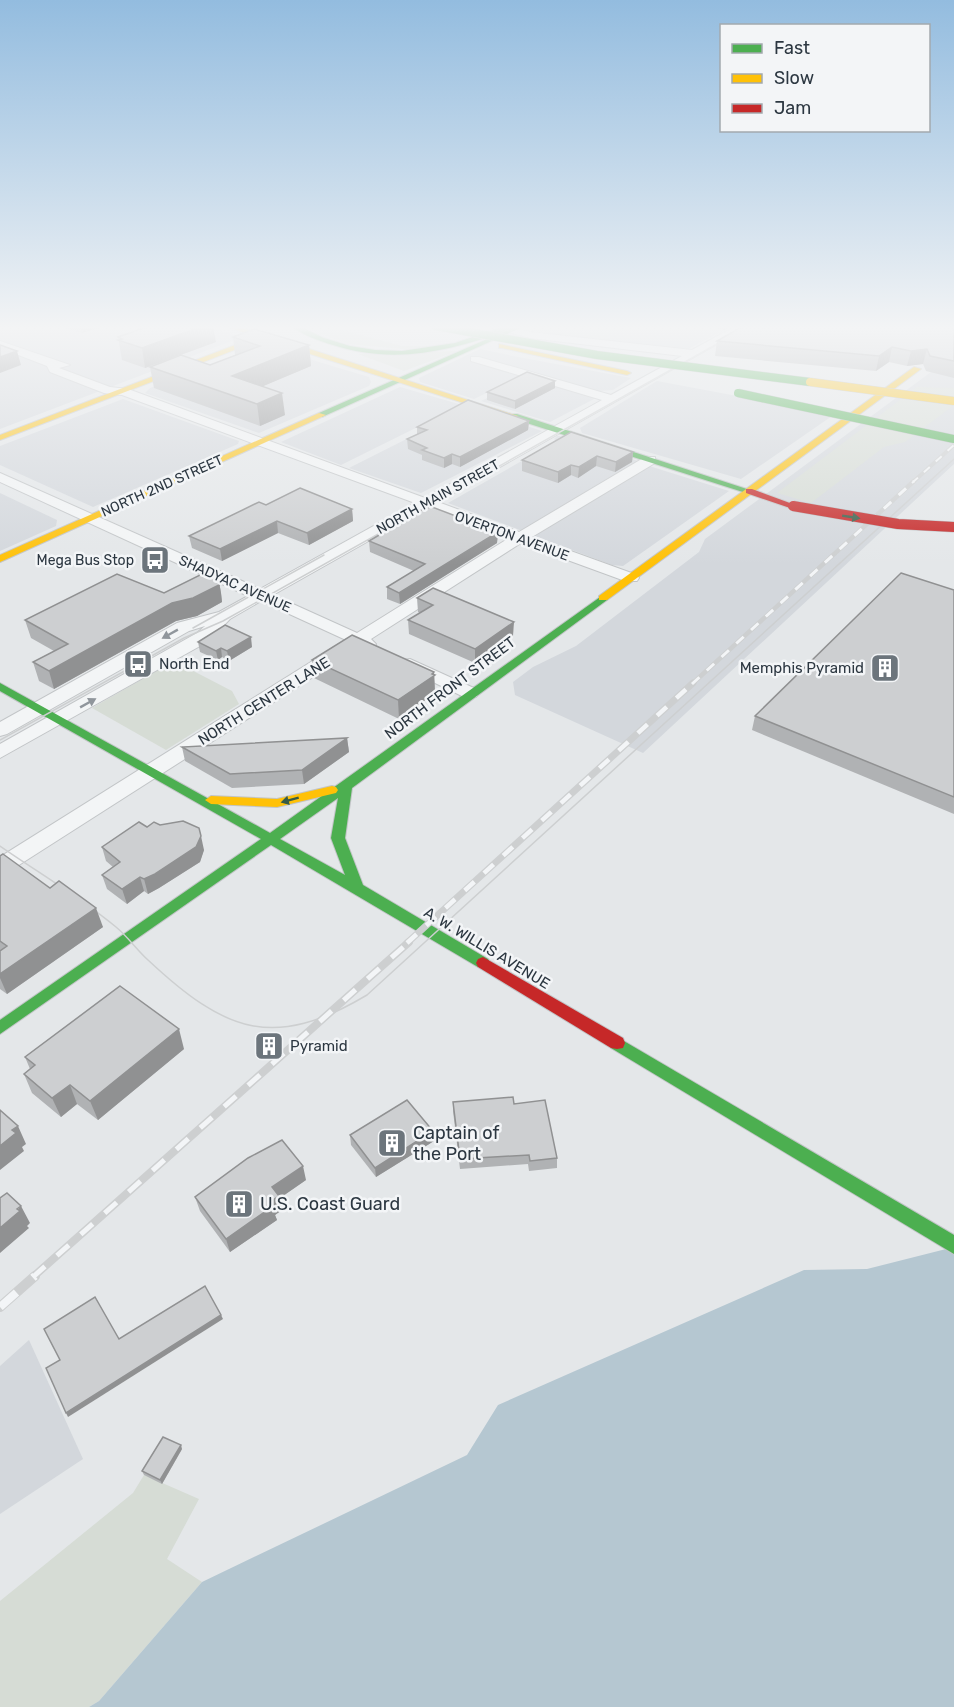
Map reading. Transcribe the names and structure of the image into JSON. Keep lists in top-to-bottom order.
{
  "streets": {
    "main road": ["NORTH 2ND STREET", "NORTH FRONT STREET", "A. W. WILLIS AVENUE"],
    "street": [
      "NORTH MAIN STREET",
      "OVERTON AVENUE",
      "SHADYAC AVENUE",
      "NORTH CENTER LANE"
    ]
  },
  "crossings": [
    ["NORTH 2ND STREET", "OVERTON AVENUE"],
    ["NORTH 2ND STREET", "SHADYAC AVENUE"],
    ["NORTH MAIN STREET", "OVERTON AVENUE"],
    ["NORTH MAIN STREET", "SHADYAC AVENUE"],
    ["NORTH MAIN STREET", "A. W. WILLIS AVENUE"],
    ["OVERTON AVENUE", "NORTH FRONT STREET"],
    ["OVERTON AVENUE", "NORTH CENTER LANE"],
    ["SHADYAC AVENUE", "NORTH FRONT STREET"],
    ["SHADYAC AVENUE", "NORTH CENTER LANE"],
    ["NORTH FRONT STREET", "A. W. WILLIS AVENUE"],
    ["NORTH CENTER LANE", "A. W. WILLIS AVENUE"]
  ],
  "places": {
    "bus stop": ["Mega Bus Stop", "North End"],
    "building": [
      "Memphis Pyramid",
      "Pyramid",
      "Captain of the Port",
      "U.S. Coast Guard"
    ]
  },
  "legend": ["Fast", "Slow", "Jam"]
}
